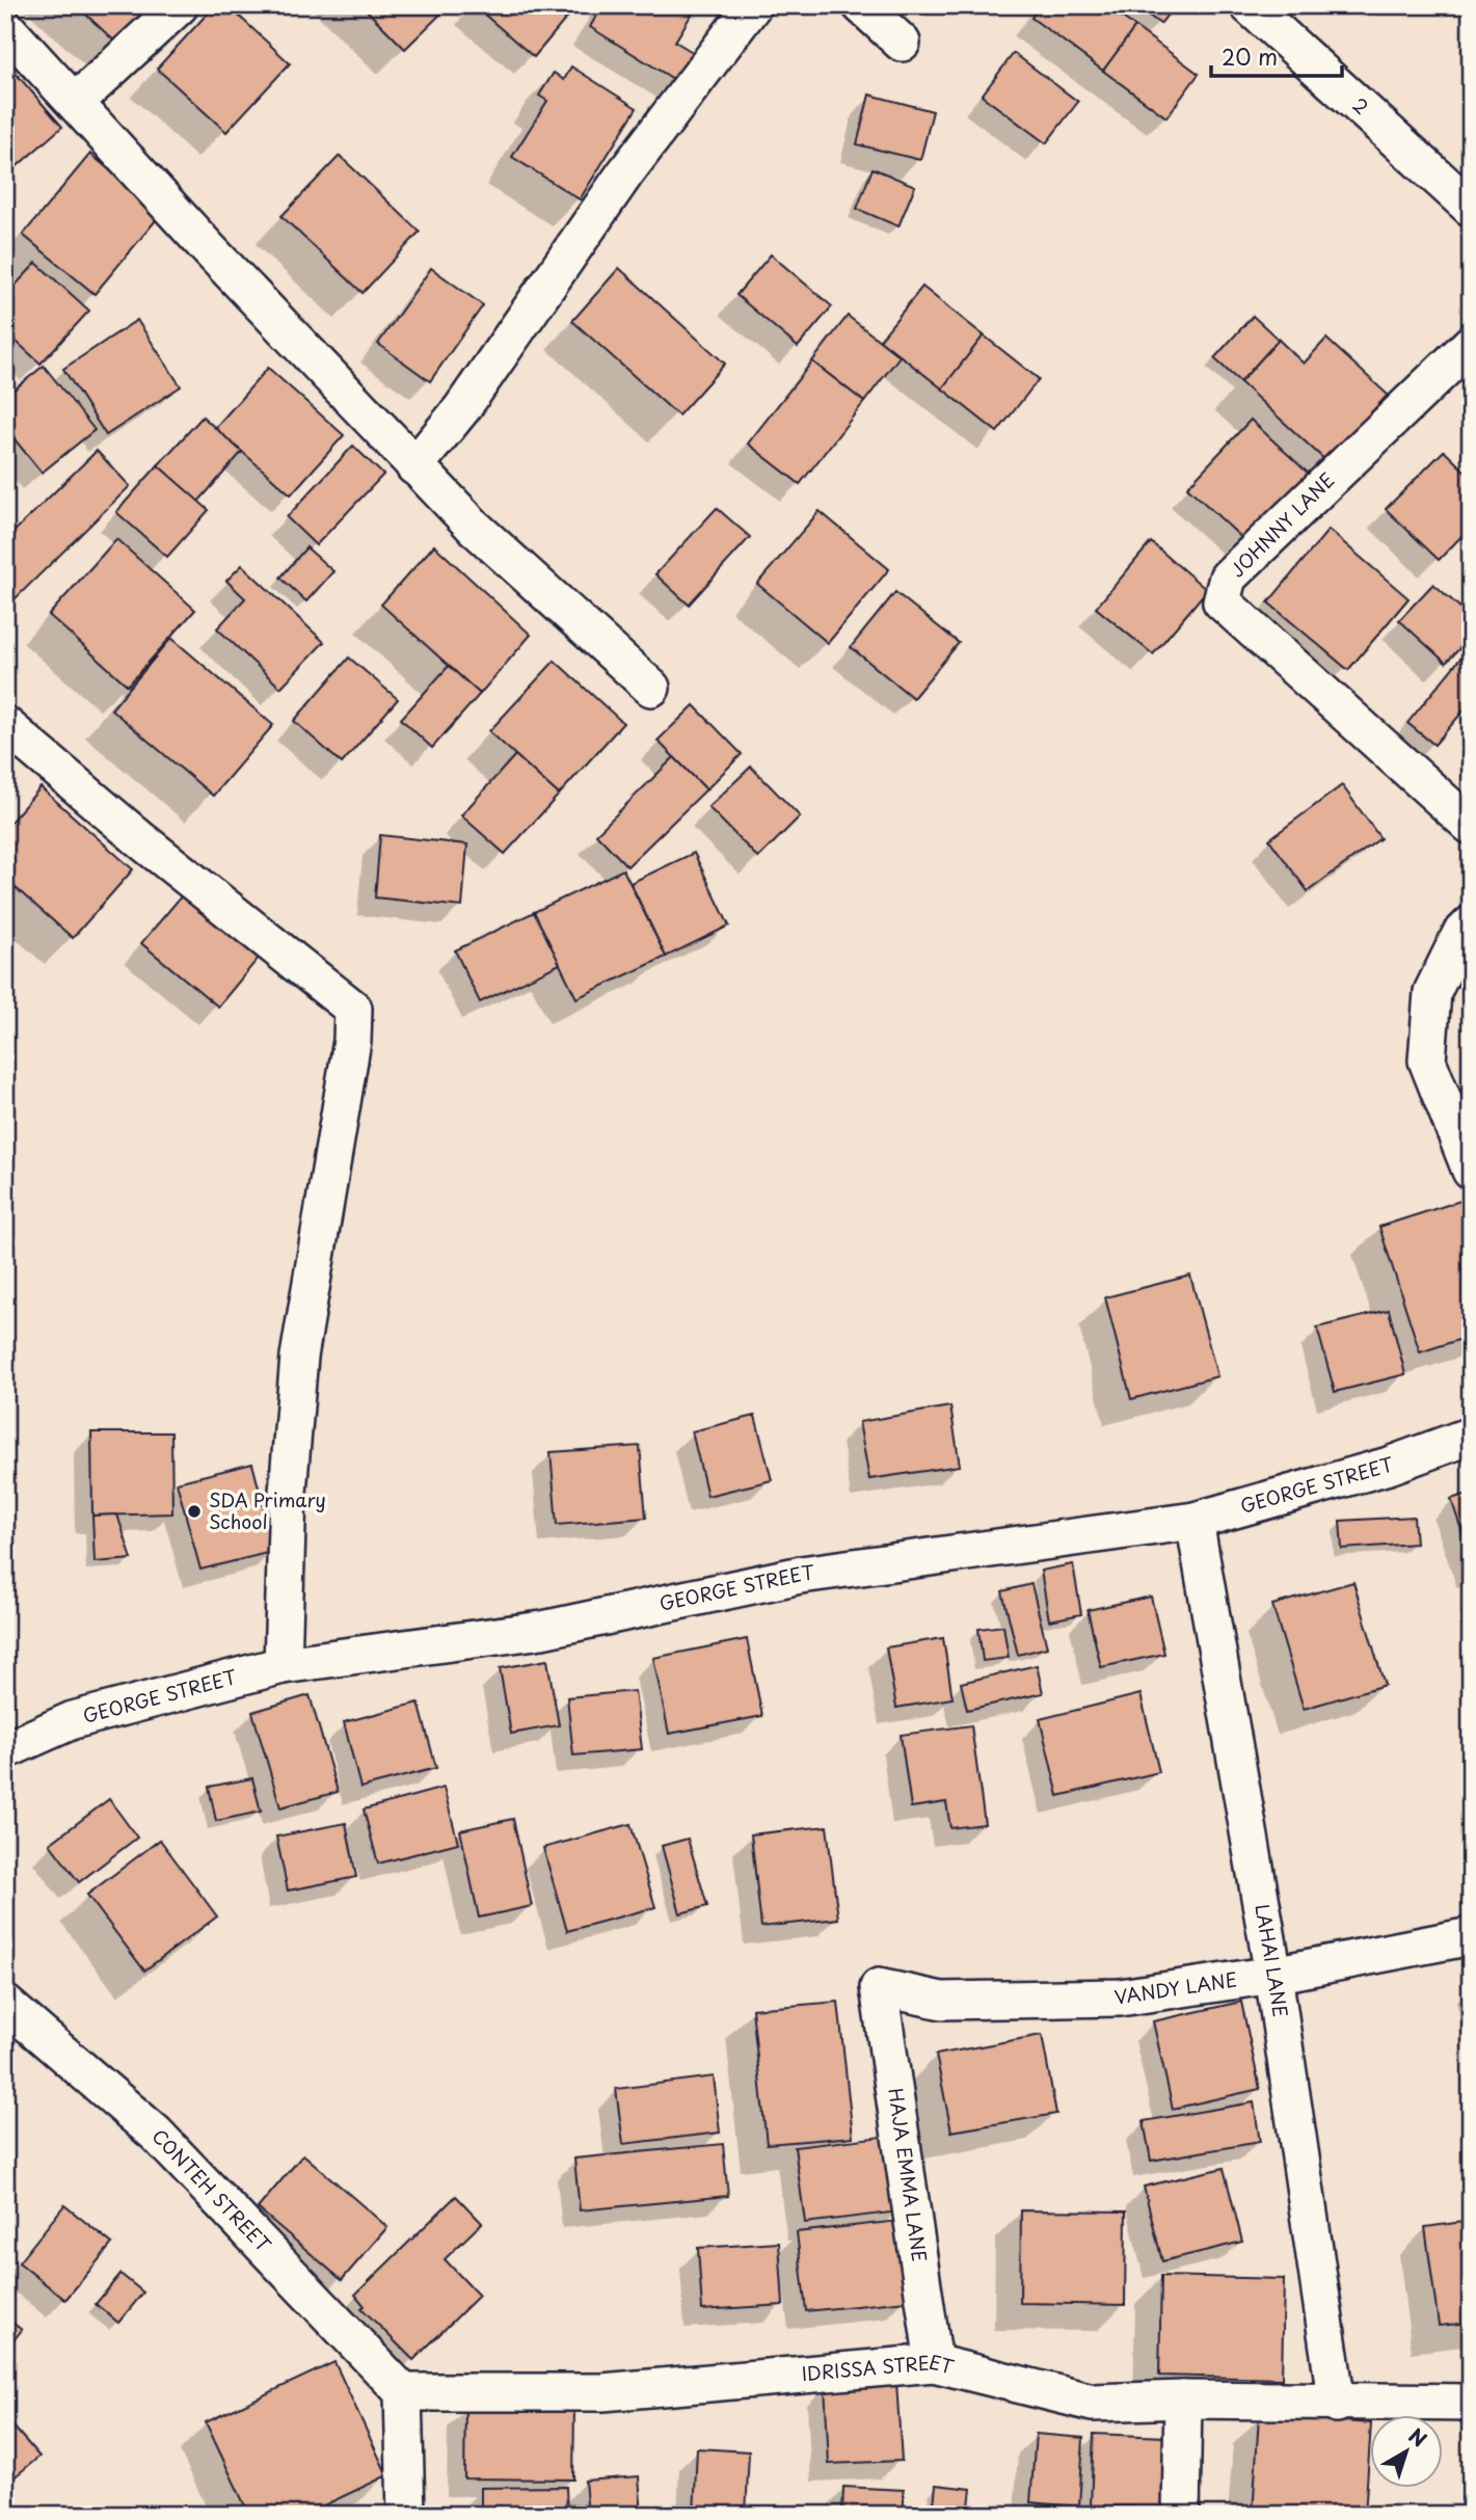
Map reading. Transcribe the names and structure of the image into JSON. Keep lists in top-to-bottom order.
{
  "streets": {
    "street": [
      "2",
      "JOHNNY LANE",
      "GEORGE STREET",
      "LAHAI LANE",
      "VANDY LANE",
      "HAJA EMMA LANE",
      "CONTEH STREET",
      "IDRISSA STREET"
    ]
  },
  "crossings": [
    ["GEORGE STREET", "LAHAI LANE"],
    ["LAHAI LANE", "VANDY LANE"],
    ["LAHAI LANE", "IDRISSA STREET"],
    ["VANDY LANE", "HAJA EMMA LANE"],
    ["HAJA EMMA LANE", "IDRISSA STREET"],
    ["CONTEH STREET", "IDRISSA STREET"]
  ],
  "places": ["SDA Primary School"],
  "scale_bar": "20 m",
  "north": "top right"
}
